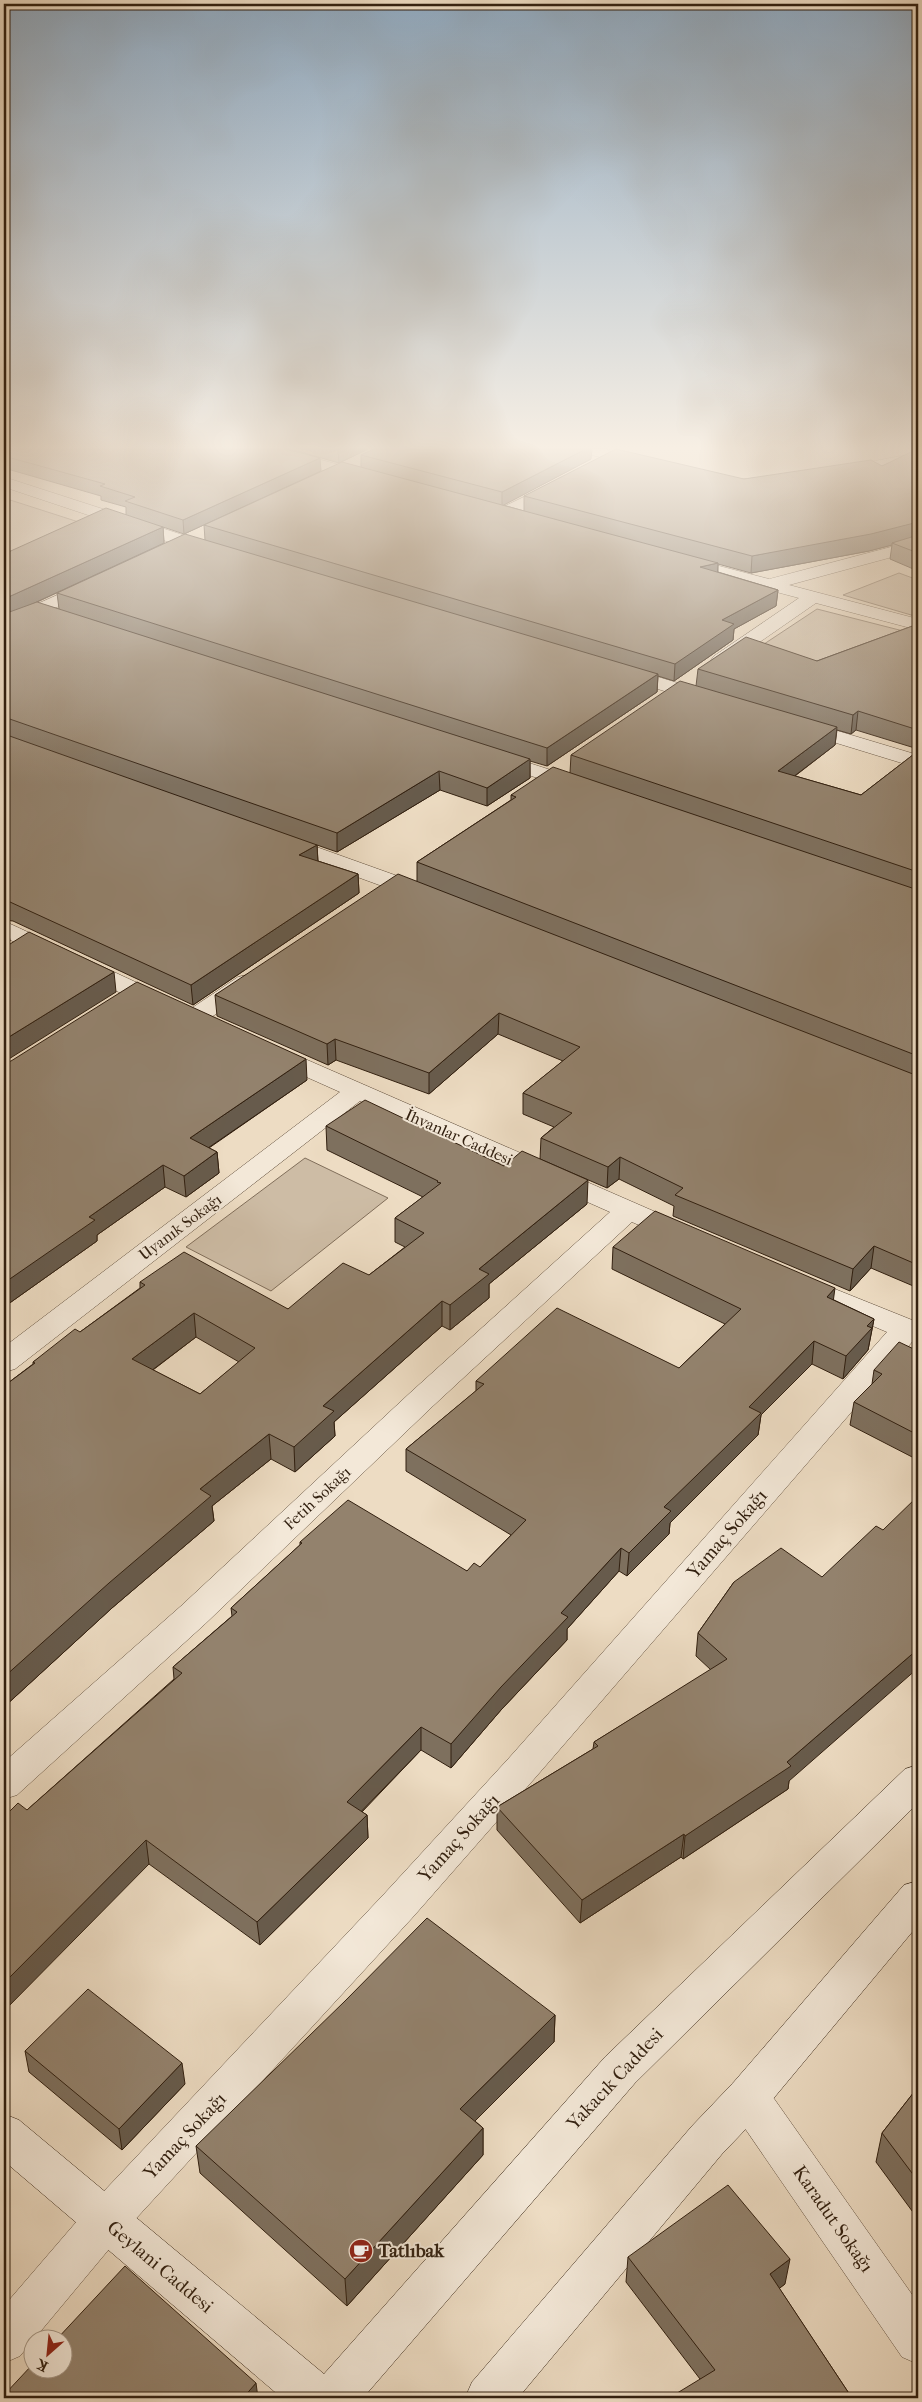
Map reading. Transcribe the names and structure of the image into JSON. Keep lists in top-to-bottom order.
{
  "streets": {
    "street": [
      "İhvanlar Caddesi",
      "Uyanık Sokağı",
      "Fetih Sokağı",
      "Yamaç Sokağı",
      "Yakacık Caddesi",
      "Karadut Sokağı",
      "Geylani Caddesi"
    ]
  },
  "crossings": [
    ["İhvanlar Caddesi", "Uyanık Sokağı"],
    ["İhvanlar Caddesi", "Fetih Sokağı"],
    ["Yamaç Sokağı", "Geylani Caddesi"]
  ],
  "places": {
    "cafe": ["Tatlıbak"]
  },
  "north": "bottom left"
}
